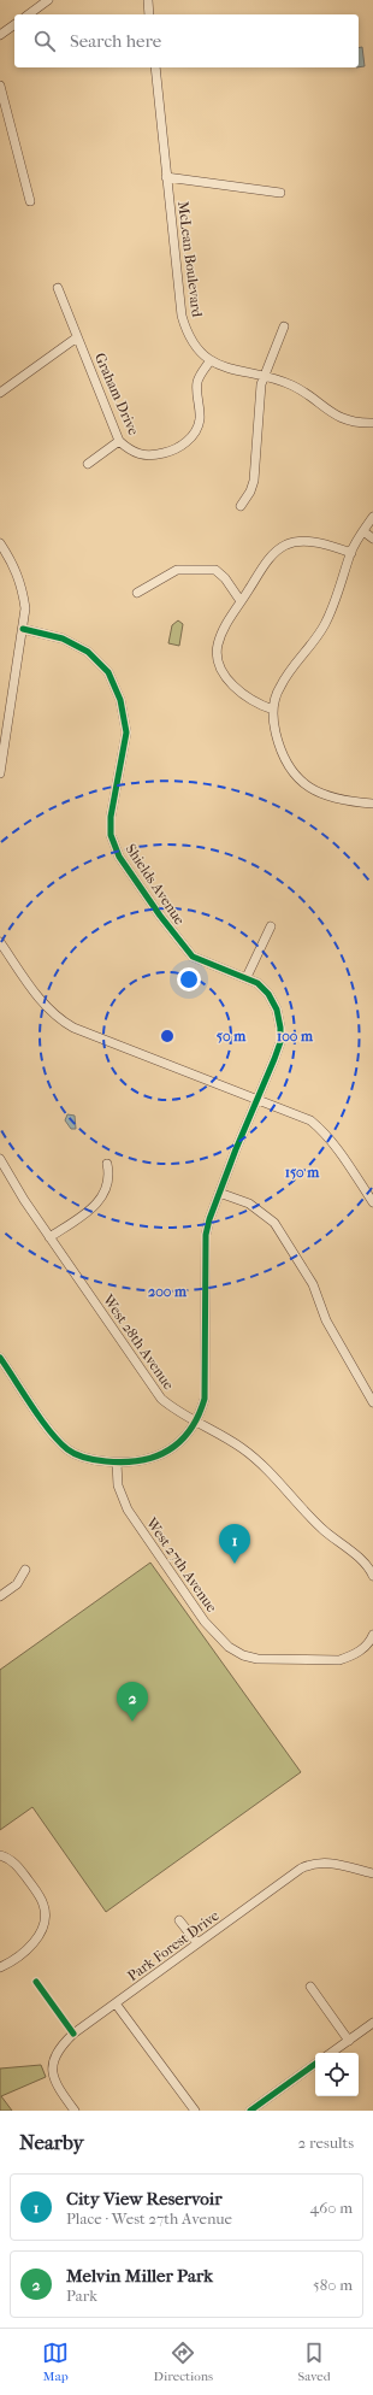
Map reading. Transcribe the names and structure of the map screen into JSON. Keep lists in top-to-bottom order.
{
  "streets": {
    "street": [
      "McLean Boulevard",
      "Graham Drive",
      "Shields Avenue",
      "West 28th Avenue",
      "West 27th Avenue",
      "Park Forest Drive"
    ]
  },
  "crossings": [
    ["McLean Boulevard", "Graham Drive"],
    ["Shields Avenue", "West 28th Avenue"],
    ["Shields Avenue", "West 27th Avenue"]
  ],
  "page": {
    "search": "Search here",
    "pins": ["1", "2"],
    "heading": ["Nearby", "2 results"],
    "list": [
      {
        "mark": "1",
        "name": "City View Reservoir",
        "note": "Place · West 27th Avenue",
        "value": "460 m"
      },
      {
        "mark": "2",
        "name": "Melvin Miller Park",
        "note": "Park",
        "value": "580 m"
      }
    ],
    "nav": ["Map", "Directions", "Saved"]
  },
  "rings": [
    "50 m",
    "100 m",
    "150 m",
    "200 m"
  ]
}
